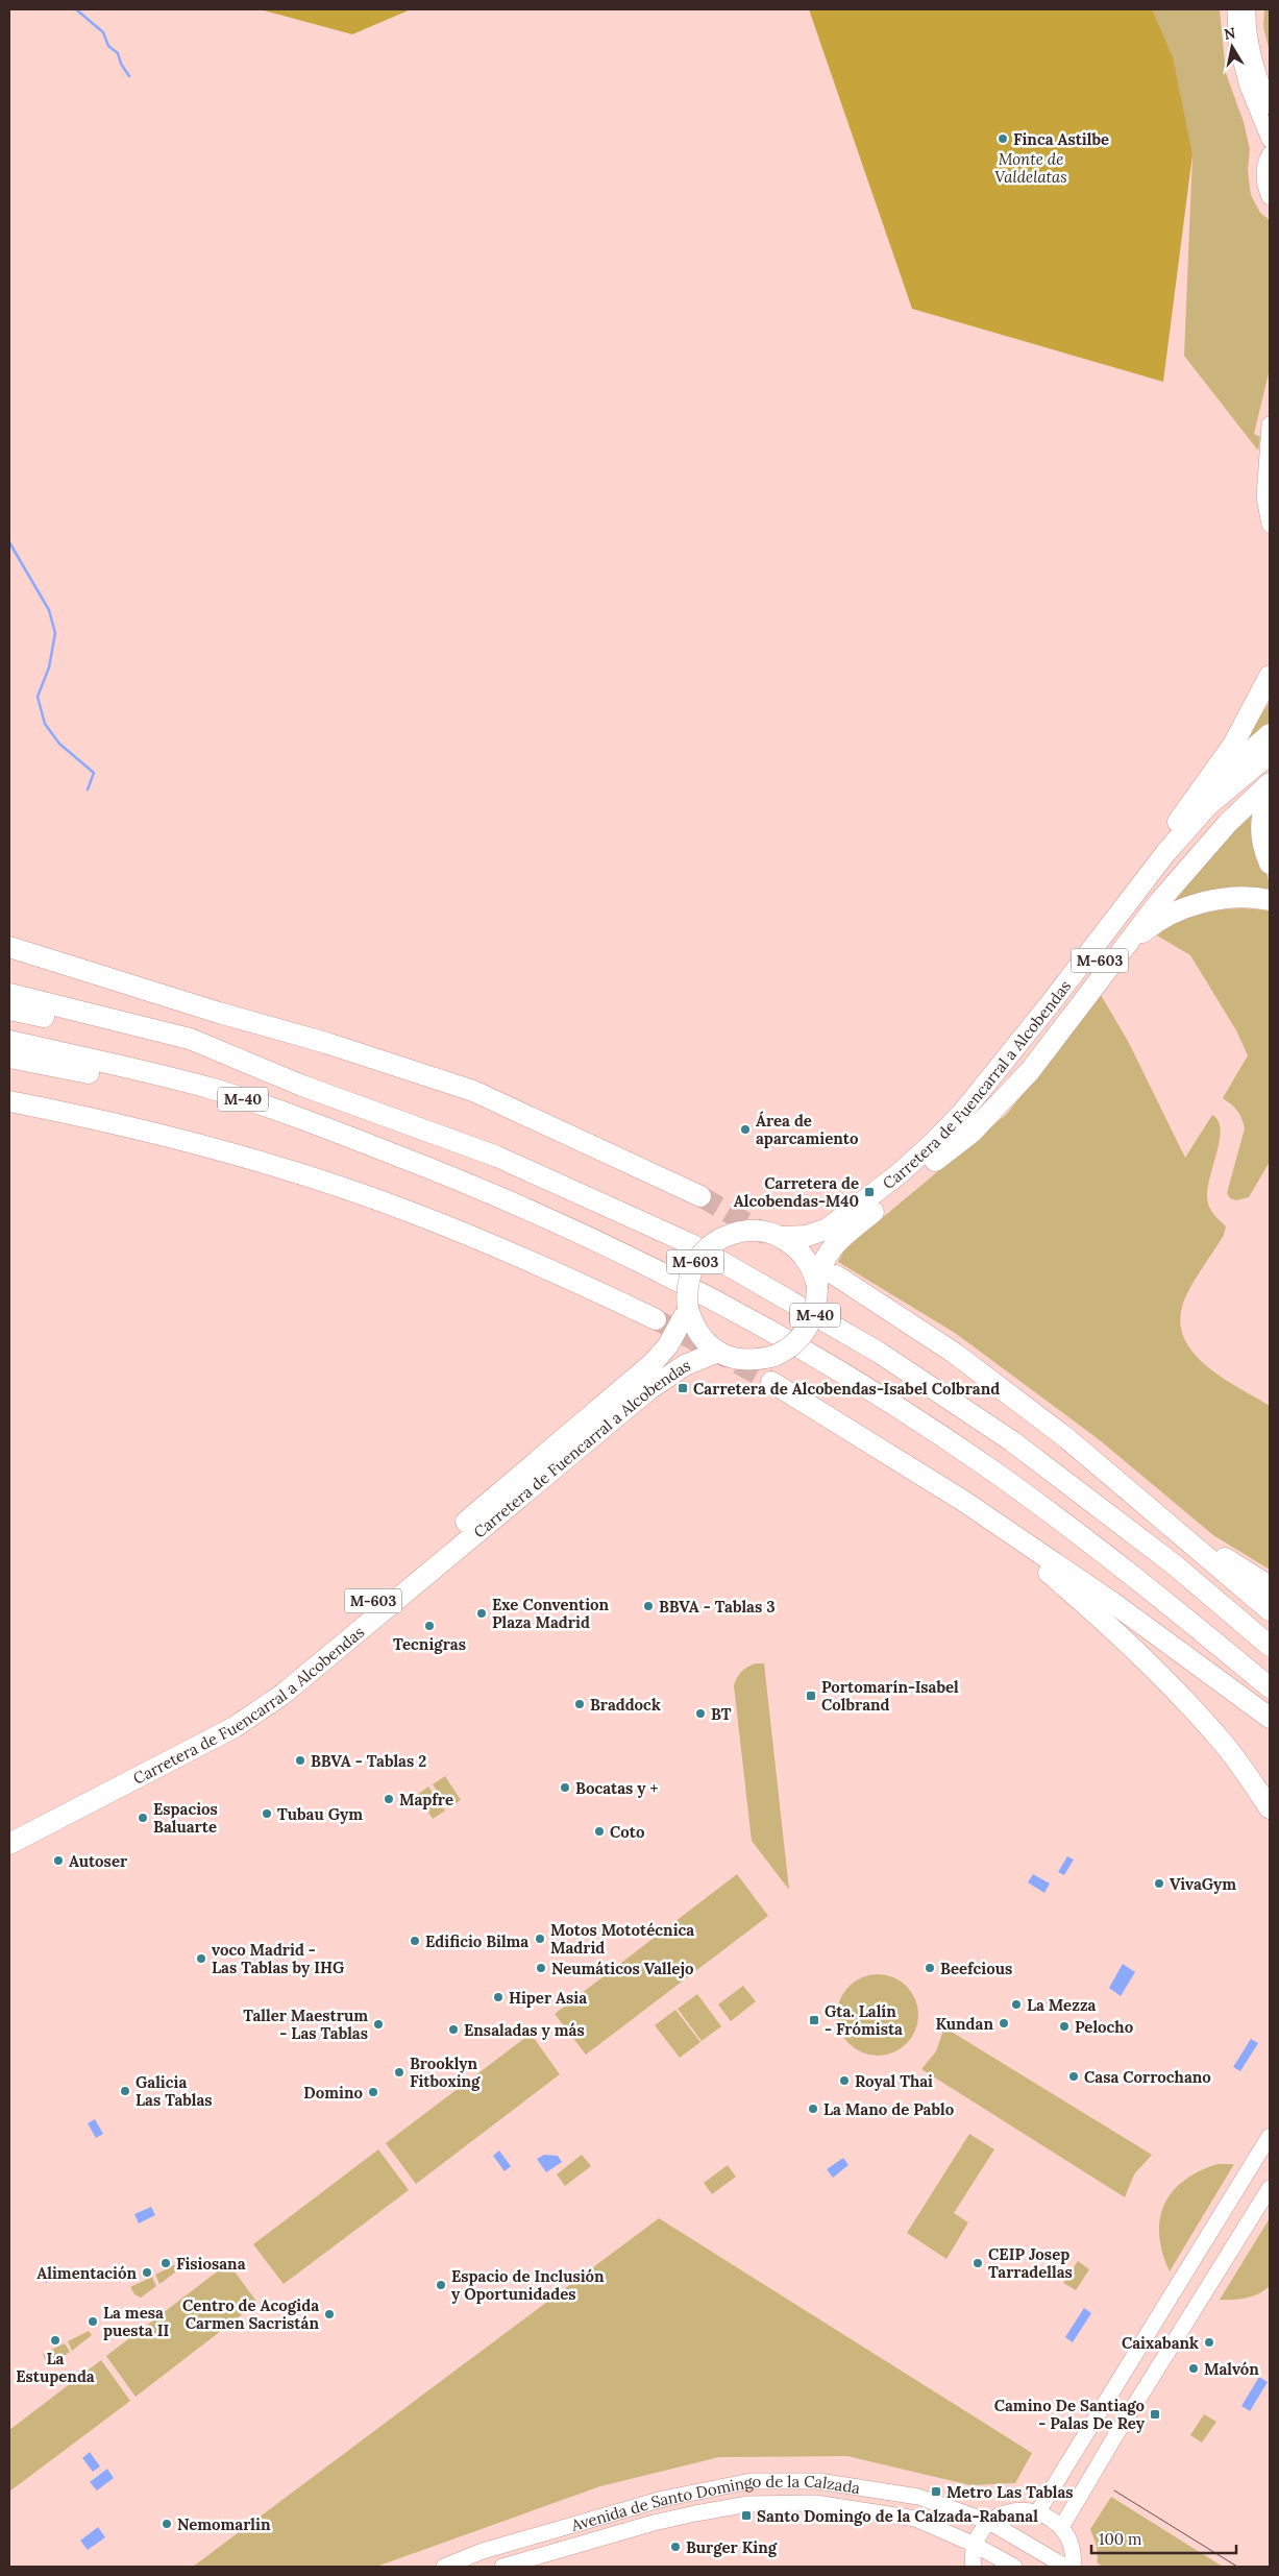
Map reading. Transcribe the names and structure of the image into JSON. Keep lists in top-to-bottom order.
{
  "streets": {
    "highway": ["M-603", "Carretera de Fuencarral a Alcobendas", "M-40"],
    "street": ["Avenida de Santo Domingo de la Calzada"]
  },
  "crossings": [
    ["M-603", "Carretera de Fuencarral a Alcobendas"]
  ],
  "parks": ["Monte de Valdelatas"],
  "places": {
    "other": [
      "Finca Astilbe",
      "Área de aparcamiento",
      "BBVA - Tablas 3",
      "Exe Convention Plaza Madrid",
      "Tecnigras",
      "Braddock",
      "BT",
      "BBVA - Tablas 2",
      "Bocatas y +",
      "Mapfre",
      "Tubau Gym",
      "Espacios Baluarte",
      "Coto",
      "Autoser",
      "VivaGym",
      "Motos Mototécnica Madrid",
      "Edificio Bilma",
      "voco Madrid - Las Tablas by IHG",
      "Neumáticos Vallejo",
      "Beefcious",
      "Hiper Asia",
      "La Mezza",
      "Kundan",
      "Taller Maestrum - Las Tablas",
      "Pelocho",
      "Ensaladas y más",
      "Brooklyn Fitboxing",
      "Casa Corrochano",
      "Royal Thai",
      "Galicia Las Tablas",
      "Domino",
      "La Mano de Pablo",
      "Fisiosana",
      "CEIP Josep Tarradellas",
      "Alimentación",
      "Espacio de Inclusión y Oportunidades",
      "Centro de Acogida Carmen Sacristán",
      "La mesa puesta II",
      "La Estupenda",
      "Caixabank",
      "Malvón",
      "Nemomarlin",
      "Burger King"
    ],
    "transit": [
      "Carretera de Alcobendas-M40",
      "Carretera de Alcobendas-Isabel Colbrand",
      "Portomarín-Isabel Colbrand",
      "Gta. Lalín - Frómista",
      "Camino De Santiago - Palas De Rey",
      "Metro Las Tablas",
      "Santo Domingo de la Calzada-Rabanal"
    ]
  },
  "scale_bar": "100 m",
  "north": "top"
}
